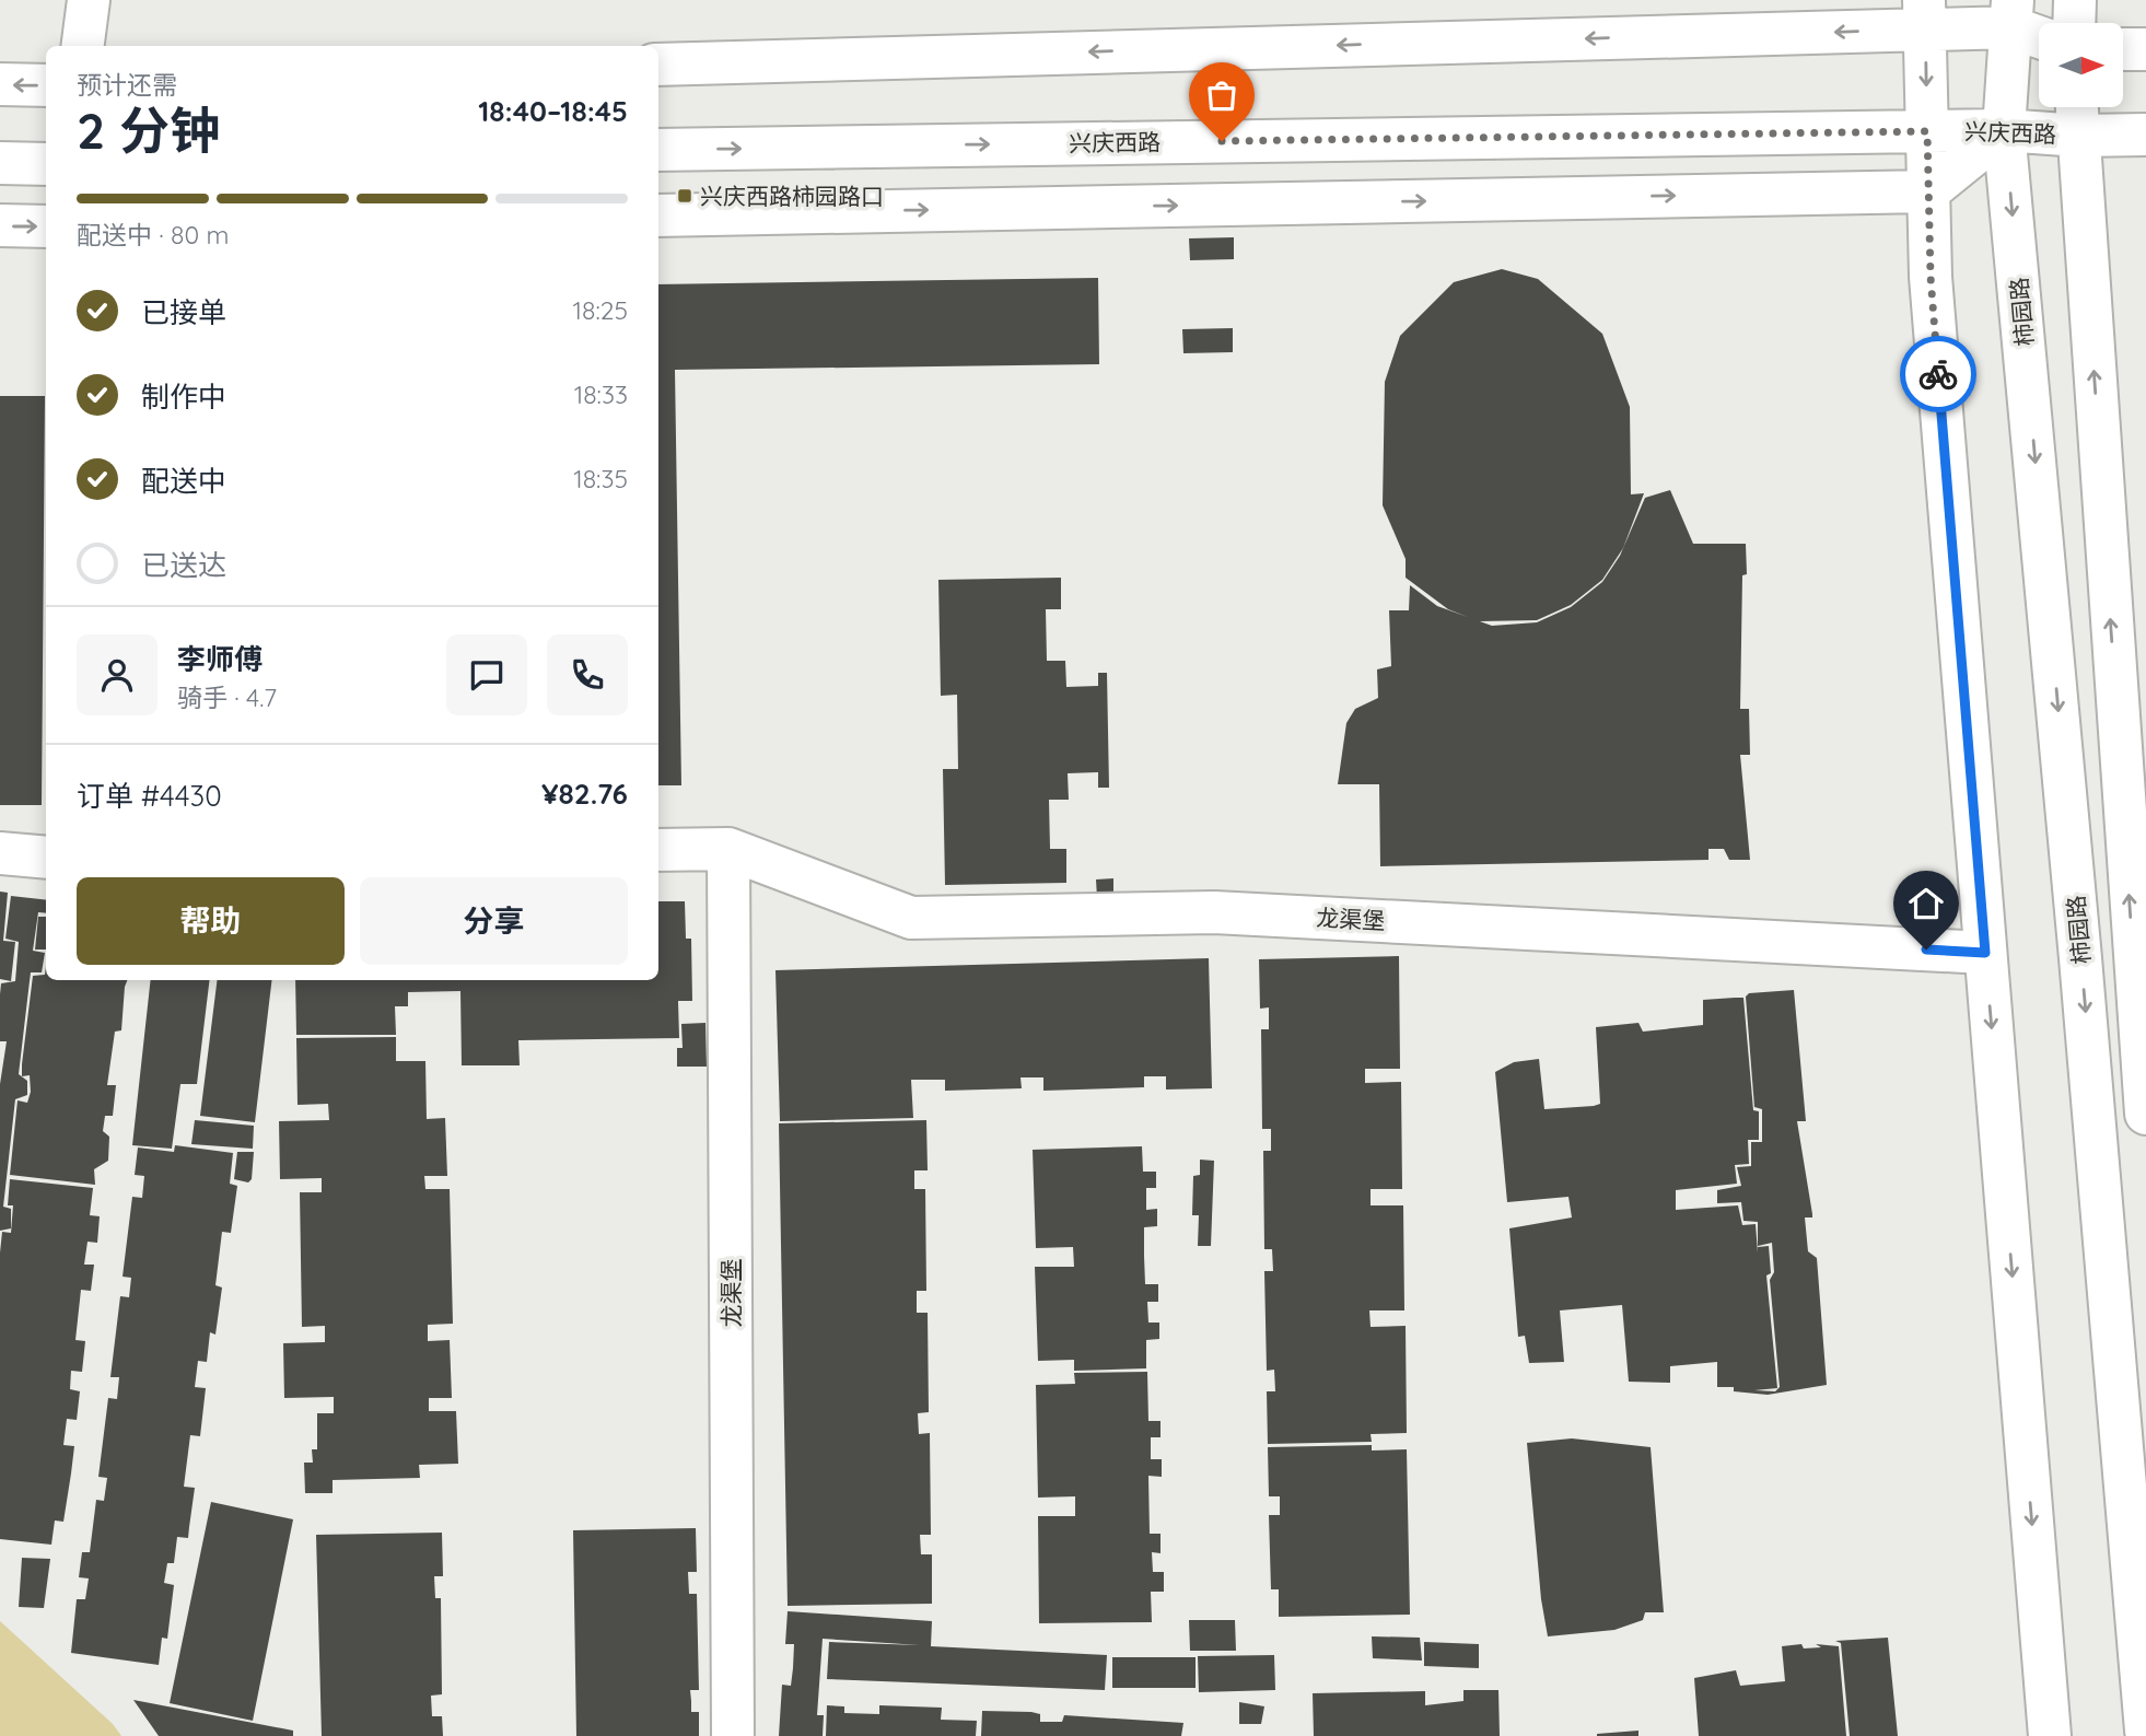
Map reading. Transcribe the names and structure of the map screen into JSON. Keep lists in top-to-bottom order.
{
  "streets": {
    "main road": ["兴庆西路", "柿园路", "龙渠堡"]
  },
  "crossings": [
    ["兴庆西路", "柿园路"]
  ],
  "places": {
    "transit": ["兴庆西路柿园路口"]
  },
  "north": "right",
  "page": {
    "heading": ["2 分钟", "预计还需", "18:40–18:45"],
    "panel": [
      "李师傅",
      "骑手 · 4.7",
      "订单 #4430",
      "¥82.76"
    ],
    "bar": "配送中 · 80 m",
    "list": [
      ["已接单", "18:25"],
      ["制作中", "18:33"],
      ["配送中", "18:35"],
      "已送达"
    ],
    "buttons": ["帮助", "分享"]
  }
}
